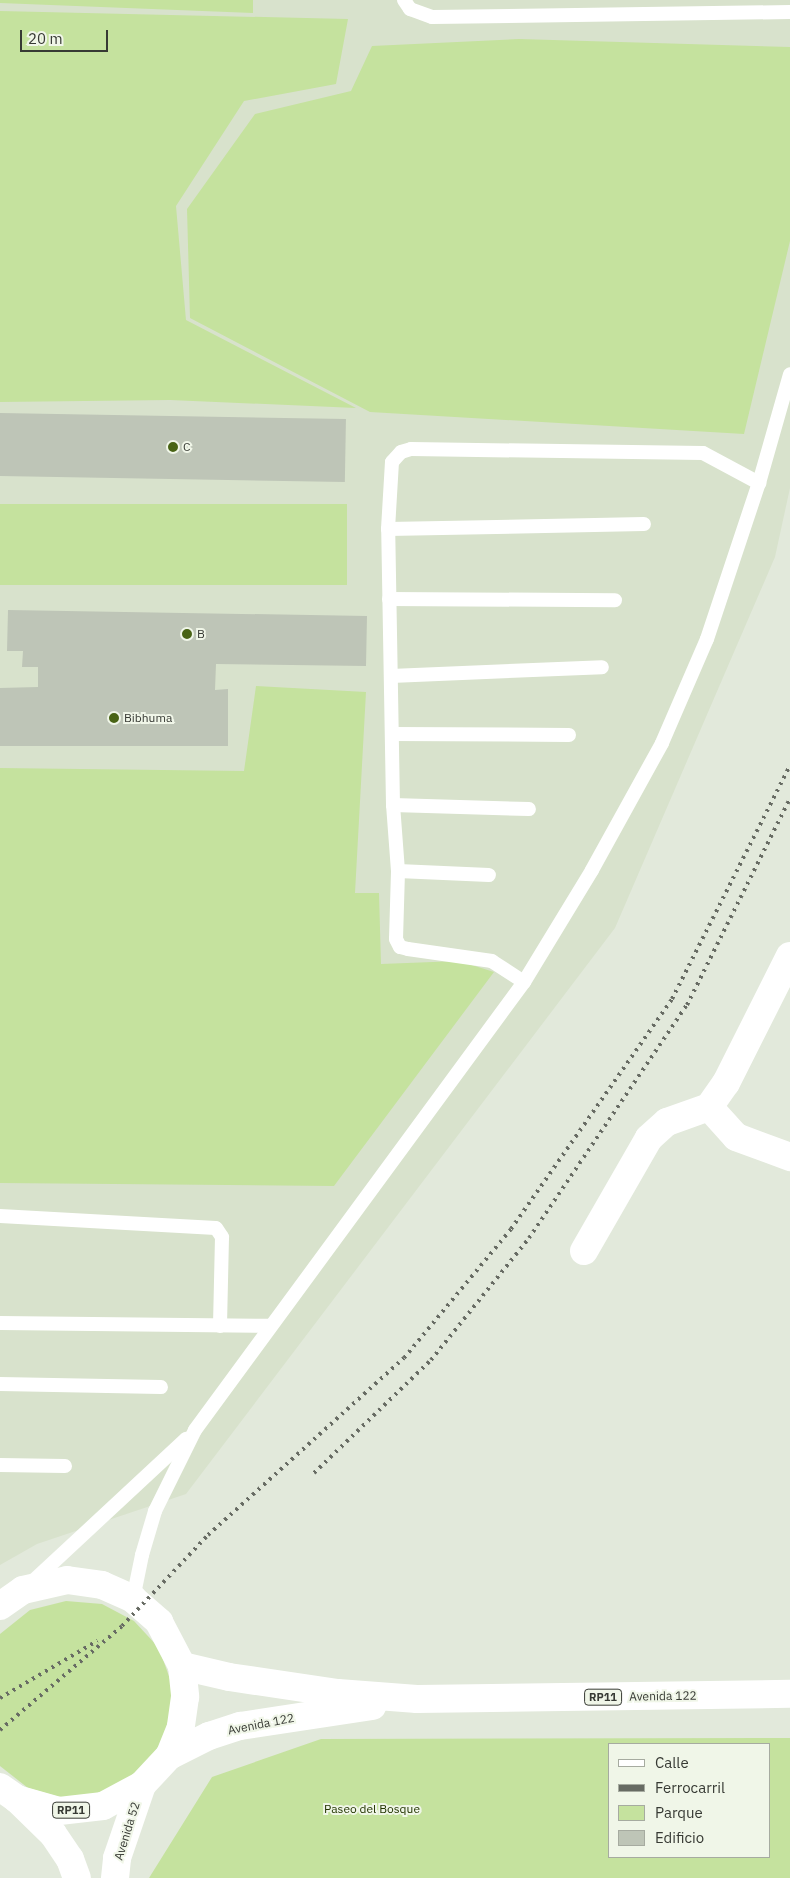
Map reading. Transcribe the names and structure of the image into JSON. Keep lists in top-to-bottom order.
{
  "streets": {
    "main road": ["Avenida 122", "RP11", "Avenida 52"]
  },
  "crossings": [
    ["Avenida 122", "RP11"],
    ["RP11", "Avenida 52"]
  ],
  "parks": ["Paseo del Bosque"],
  "places": ["C", "B", "Bibhuma"],
  "legend": [
    "Calle",
    "Ferrocarril",
    "Parque",
    "Edificio"
  ],
  "scale_bar": "20 m"
}
